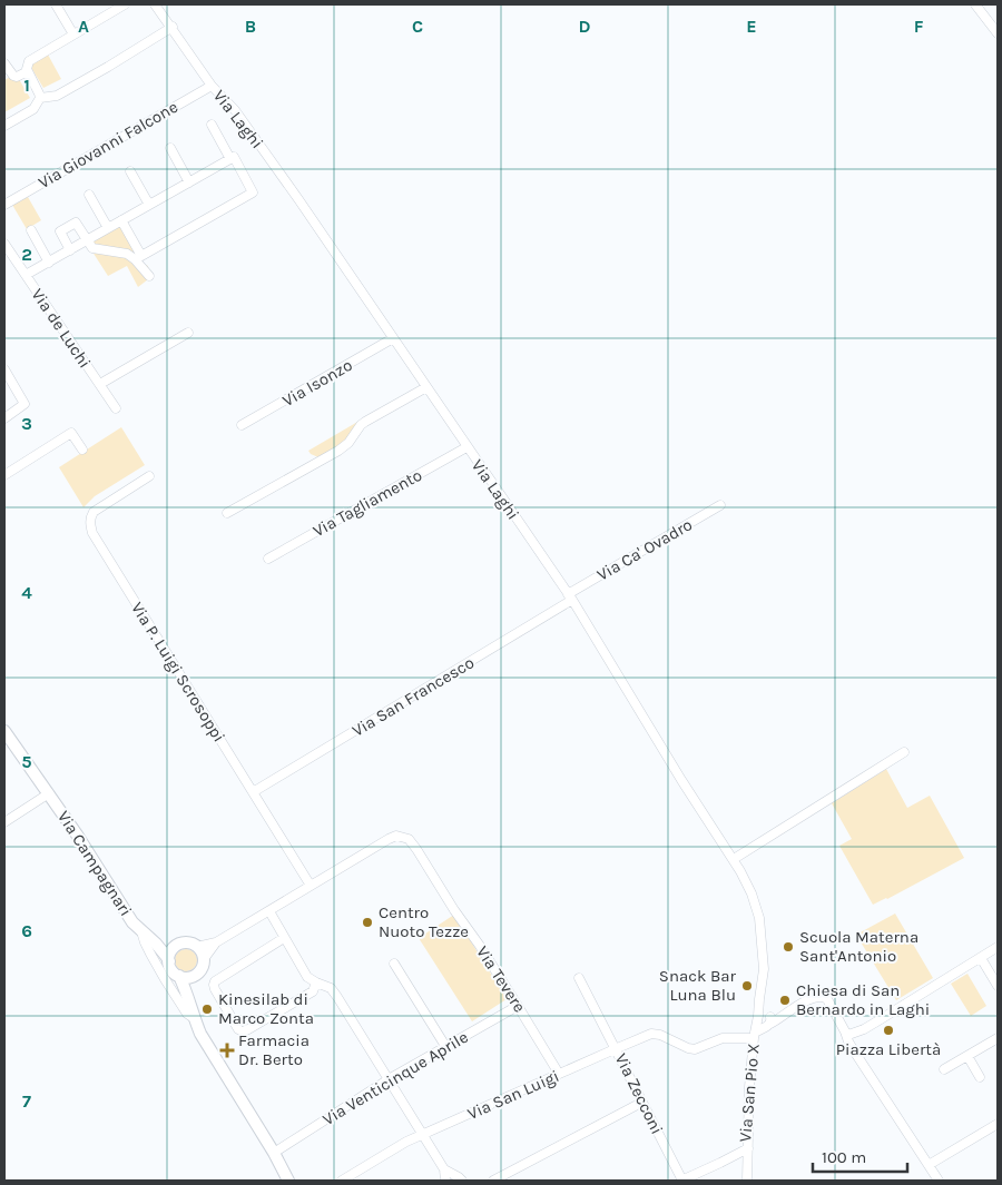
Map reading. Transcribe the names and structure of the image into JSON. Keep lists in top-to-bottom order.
{
  "streets": {
    "main road": ["Via Campagnari"],
    "street": [
      "Via Laghi",
      "Via Giovanni Falcone",
      "Via de Luchi",
      "Via Isonzo",
      "Via Tagliamento",
      "Via Ca' Ovadro",
      "Via P. Luigi Scrosoppi",
      "Via San Francesco",
      "Via Tevere",
      "Via Venticinque Aprile",
      "Via San Pio X",
      "Via Zecconi",
      "Via San Luigi"
    ]
  },
  "crossings": [
    ["Via Laghi", "Via Giovanni Falcone"],
    ["Via Laghi", "Via Isonzo"],
    ["Via Laghi", "Via Tagliamento"],
    ["Via Laghi", "Via Ca' Ovadro"],
    ["Via Laghi", "Via San Francesco"],
    ["Via Laghi", "Via San Pio X"],
    ["Via Ca' Ovadro", "Via San Francesco"],
    ["Via P. Luigi Scrosoppi", "Via San Francesco"],
    ["Via P. Luigi Scrosoppi", "Via Tevere"],
    ["Via Campagnari", "Via Venticinque Aprile"],
    ["Via Tevere", "Via Venticinque Aprile"],
    ["Via Tevere", "Via San Luigi"],
    ["Via San Pio X", "Via Zecconi"],
    ["Via Zecconi", "Via San Luigi"]
  ],
  "places": {
    "other": [
      "Centro Nuoto Tezze",
      "Scuola Materna Sant'Antonio",
      "Snack Bar Luna Blu",
      "Chiesa di San Bernardo in Laghi",
      "Kinesilab di Marco Zonta",
      "Piazza Libertà"
    ],
    "health": ["Farmacia Dr. Berto"]
  },
  "scale_bar": "100 m",
  "grid": {
    "columns": [
      "A",
      "B",
      "C",
      "D",
      "E",
      "F"
    ],
    "rows": [
      "1",
      "2",
      "3",
      "4",
      "5",
      "6",
      "7"
    ]
  }
}
